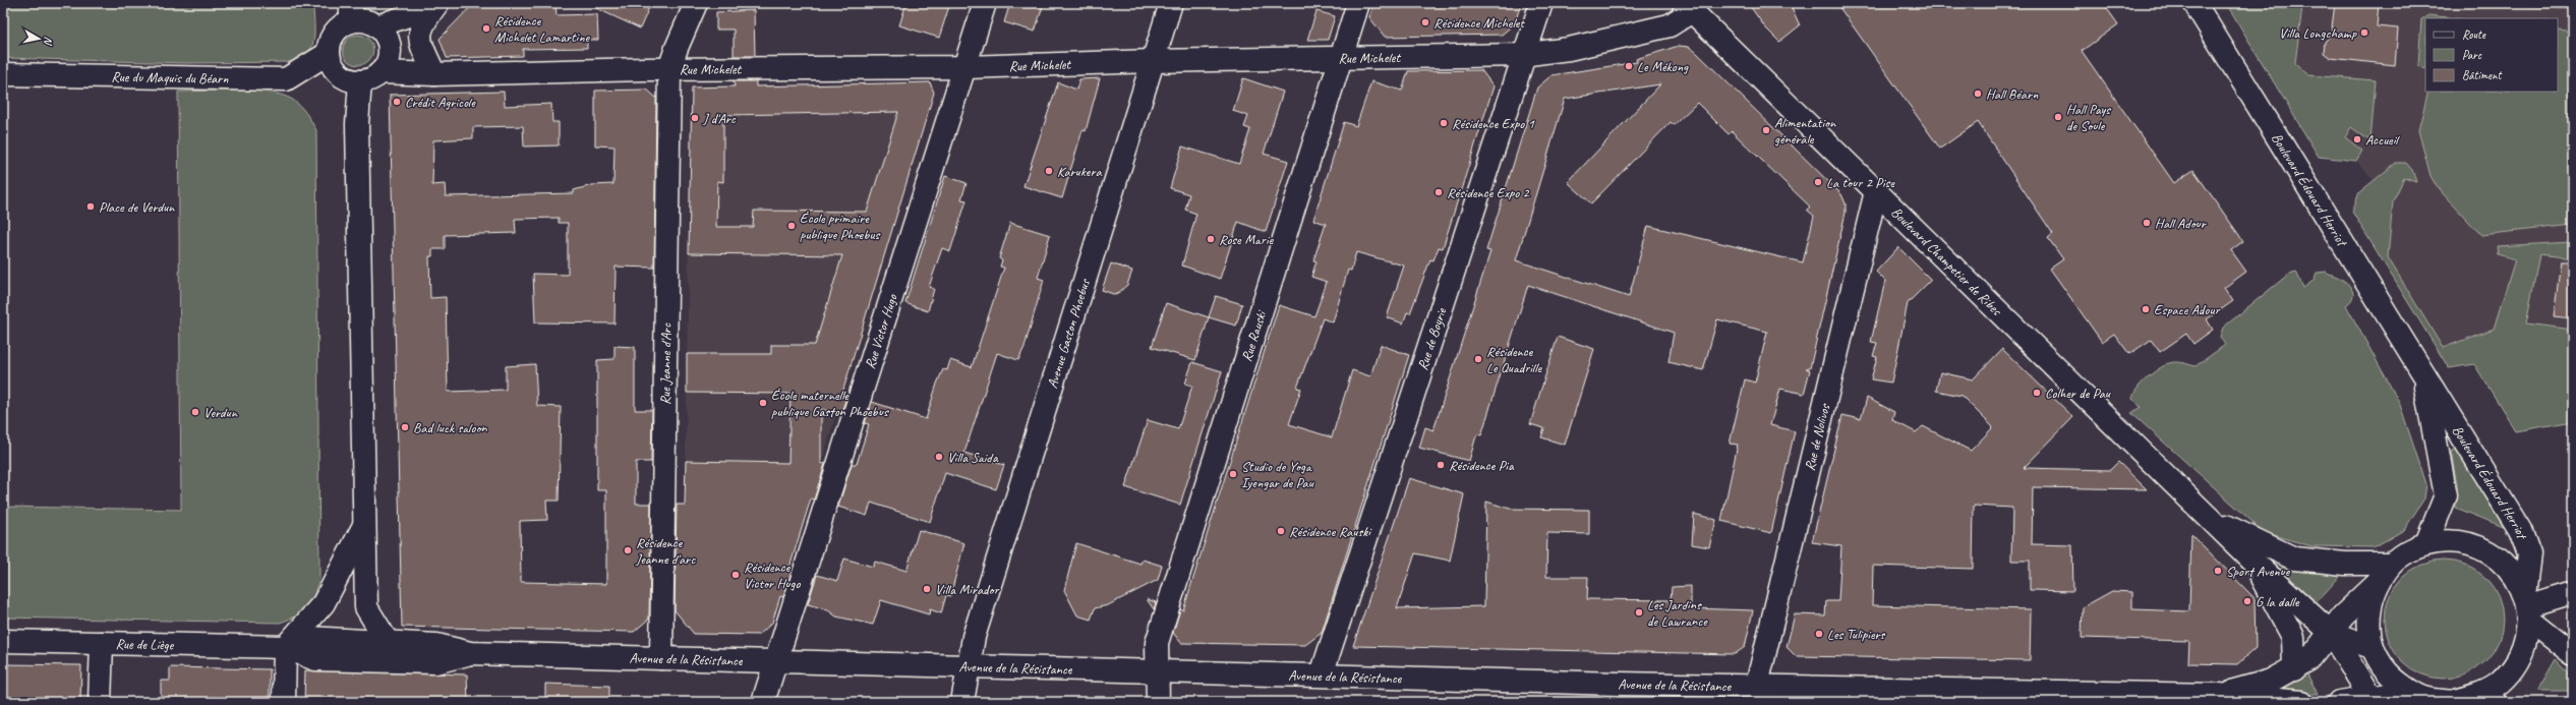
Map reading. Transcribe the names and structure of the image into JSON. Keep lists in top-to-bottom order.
{
  "streets": {
    "street": [
      "Rue Michelet",
      "Rue du Maquis du Béarn",
      "Boulevard Édouard Herriot",
      "Boulevard Champetier de Ribes",
      "Rue Victor Hugo",
      "Avenue Gaston Phoebus",
      "Rue Rauski",
      "Rue de Boyrie",
      "Rue Jeanne d'Arc",
      "Rue de Nolivos",
      "Rue de Liège",
      "Avenue de la Résistance"
    ]
  },
  "crossings": [
    ["Rue Michelet", "Rue du Maquis du Béarn"],
    ["Rue Michelet", "Boulevard Champetier de Ribes"],
    ["Rue Michelet", "Rue Victor Hugo"],
    ["Rue Michelet", "Avenue Gaston Phoebus"],
    ["Rue Michelet", "Rue Rauski"],
    ["Rue Michelet", "Rue de Boyrie"],
    ["Rue Michelet", "Rue Jeanne d'Arc"],
    ["Boulevard Champetier de Ribes", "Rue de Nolivos"],
    ["Boulevard Champetier de Ribes", "Avenue de la Résistance"],
    ["Rue Victor Hugo", "Avenue de la Résistance"],
    ["Avenue Gaston Phoebus", "Avenue de la Résistance"],
    ["Rue Rauski", "Avenue de la Résistance"],
    ["Rue de Boyrie", "Avenue de la Résistance"],
    ["Rue Jeanne d'Arc", "Avenue de la Résistance"],
    ["Rue de Nolivos", "Avenue de la Résistance"],
    ["Rue de Liège", "Avenue de la Résistance"]
  ],
  "places": [
    "Résidence Michelet",
    "Résidence Michelet Lamartine",
    "Villa Longchamp",
    "Le Mékong",
    "Hall Béarn",
    "Crédit Agricole",
    "Hall Pays de Soule",
    "J d'Arc",
    "Résidence Expo 1",
    "Alimentation générale",
    "Accueil",
    "Karukera",
    "La tour 2 Pise",
    "Résidence Expo 2",
    "Place de Verdun",
    "Hall Adour",
    "École primaire publique Phoebus",
    "Rose Marie",
    "Espace Adour",
    "Résidence Le Quadrille",
    "Colher de Pau",
    "École maternelle publique Gaston Phoebus",
    "Verdun",
    "Bad luck saloon",
    "Villa Saida",
    "Résidence Pia",
    "Studio de Yoga Iyengar de Pau",
    "Résidence Rauski",
    "Résidence Jeanne d'arc",
    "Sport Avenue",
    "Résidence Victor Hugo",
    "Villa Mirador",
    "G la dalle",
    "Les Jardins de Lawrance",
    "Les Tulipiers"
  ],
  "legend": ["Route", "Parc", "Bâtiment"],
  "north": "right"
}
